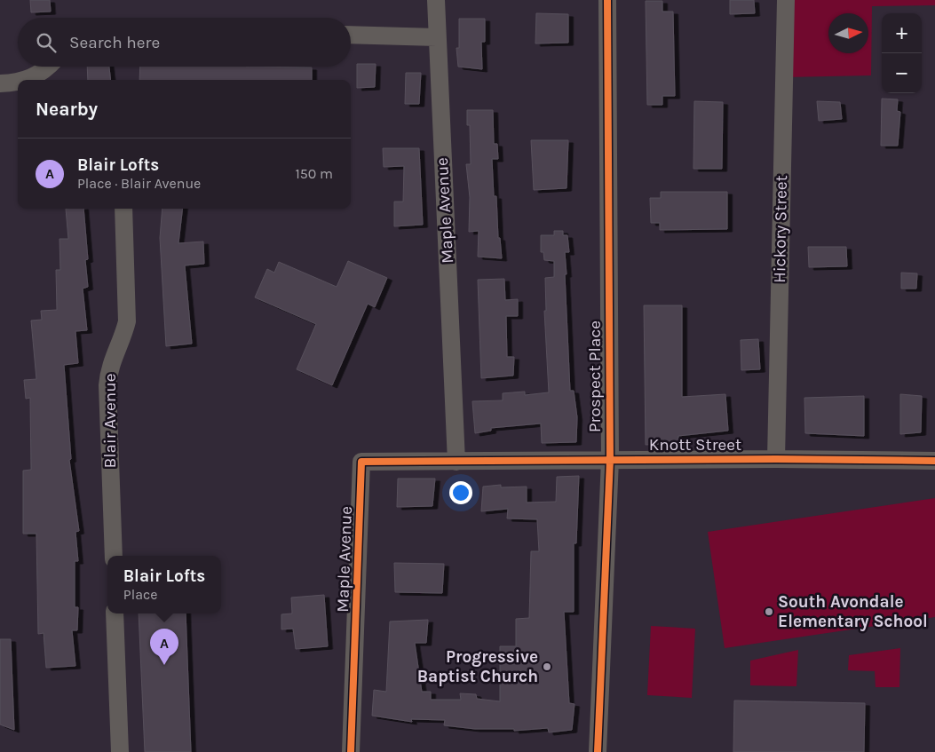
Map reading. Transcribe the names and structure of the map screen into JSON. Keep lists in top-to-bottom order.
{
  "streets": {
    "street": [
      "Maple Avenue",
      "Hickory Street",
      "Prospect Place",
      "Blair Avenue",
      "Knott Street"
    ]
  },
  "crossings": [
    ["Maple Avenue", "Knott Street"],
    ["Hickory Street", "Knott Street"],
    ["Prospect Place", "Knott Street"]
  ],
  "places": ["South Avondale Elementary School", "Progressive Baptist Church"],
  "north": "right",
  "page": {
    "map_buttons": ["+", "−"],
    "search": "Search here",
    "heading": "Nearby",
    "list": [
      {
        "mark": "A",
        "name": "Blair Lofts",
        "note": "Place · Blair Avenue",
        "value": "150 m"
      }
    ],
    "popup": ["Blair Lofts", "Place"],
    "pins": "A"
  }
}
